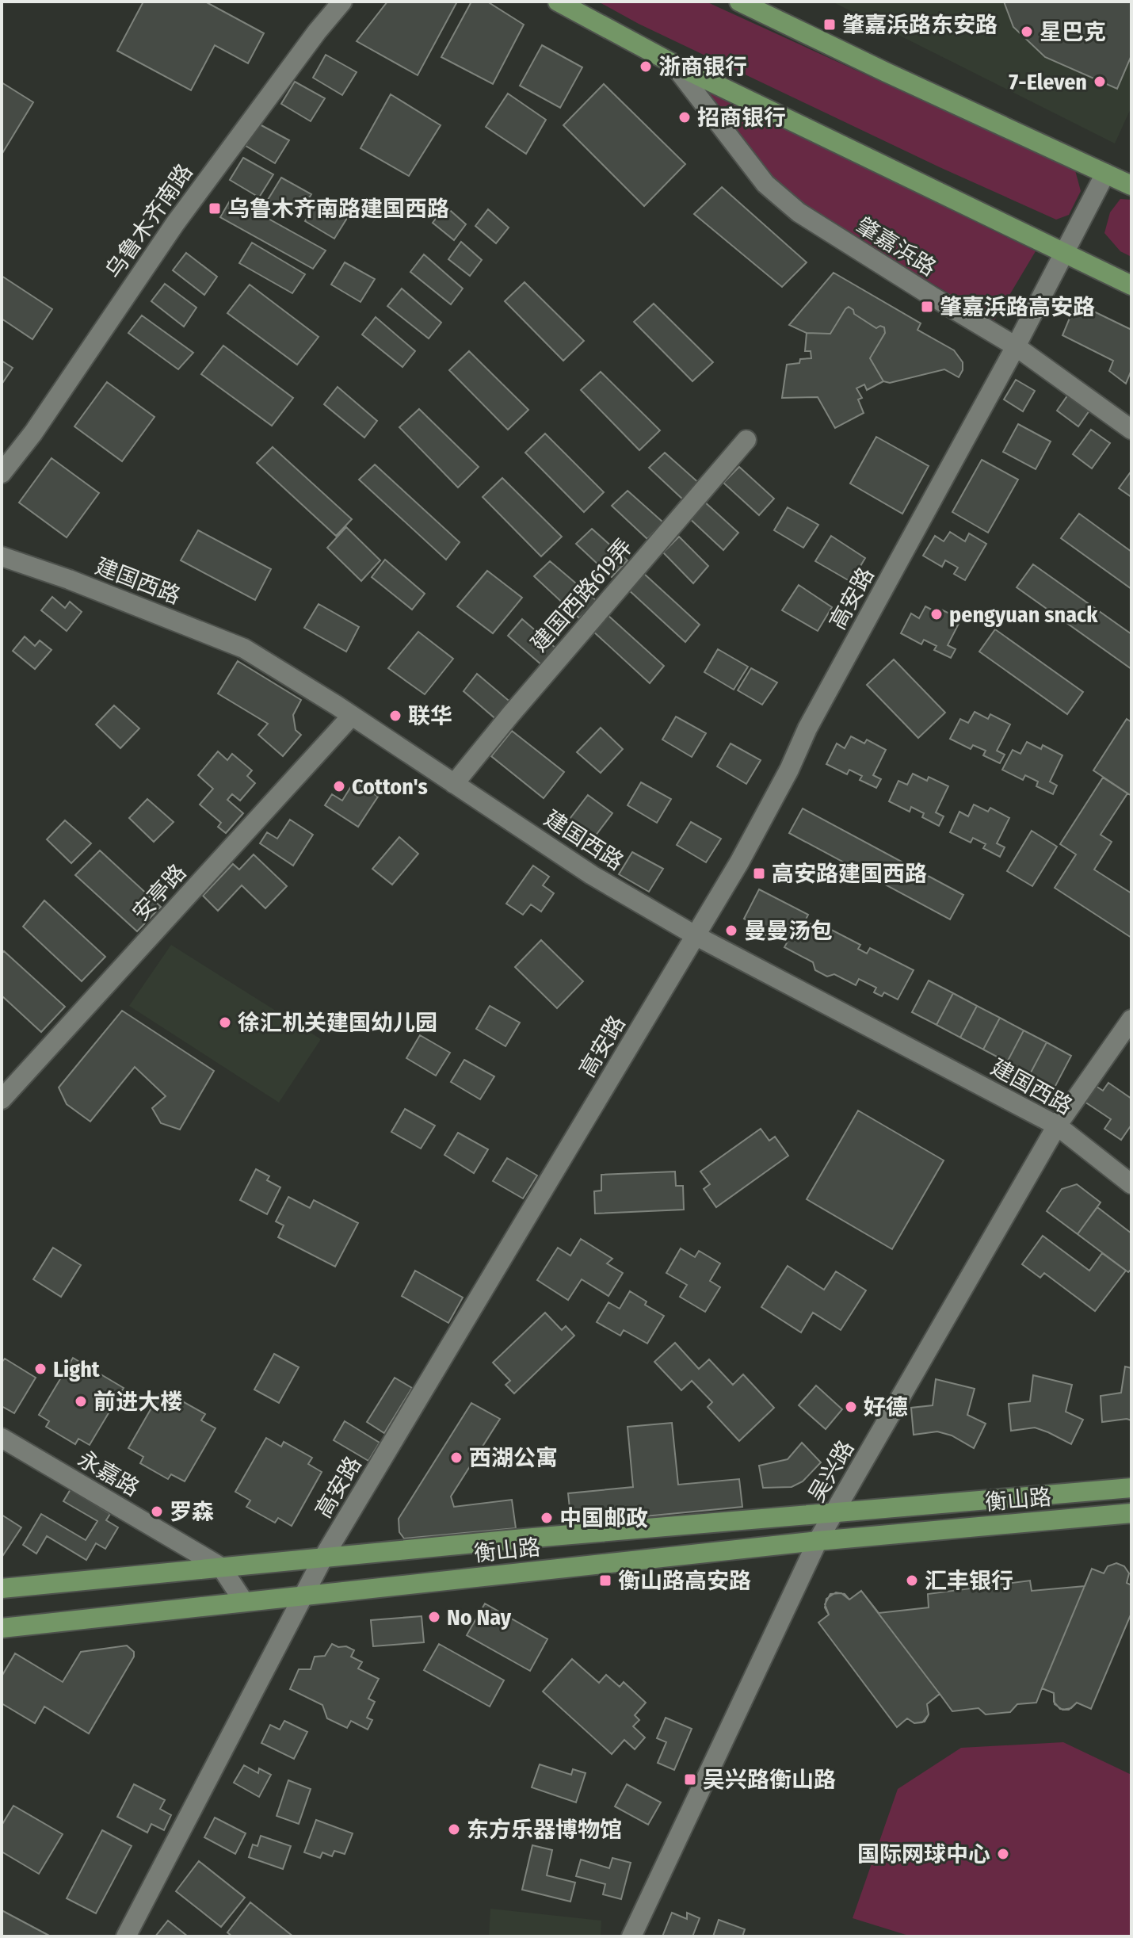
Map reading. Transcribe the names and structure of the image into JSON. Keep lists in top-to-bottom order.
{
  "streets": {
    "main road": ["肇嘉浜路", "衡山路"],
    "street": [
      "乌鲁木齐南路",
      "建国西路",
      "建国西路619弄",
      "高安路",
      "安亭路",
      "吴兴路",
      "永嘉路"
    ]
  },
  "crossings": [
    ["肇嘉浜路", "高安路"],
    ["建国西路", "建国西路619弄"],
    ["建国西路", "高安路"],
    ["建国西路", "安亭路"],
    ["建国西路", "吴兴路"],
    ["高安路", "衡山路"],
    ["吴兴路", "衡山路"],
    ["永嘉路", "衡山路"]
  ],
  "places": {
    "transit": [
      "肇嘉浜路东安路",
      "乌鲁木齐南路建国西路",
      "肇嘉浜路高安路",
      "高安路建国西路",
      "衡山路高安路",
      "吴兴路衡山路"
    ],
    "other": [
      "星巴克",
      "浙商银行",
      "7-Eleven",
      "招商银行",
      "pengyuan snack",
      "联华",
      "Cotton's",
      "曼曼汤包",
      "徐汇机关建国幼儿园",
      "Light",
      "前进大楼",
      "好德",
      "西湖公寓",
      "罗森",
      "中国邮政",
      "汇丰银行",
      "No Nay",
      "东方乐器博物馆",
      "国际网球中心"
    ]
  }
}
